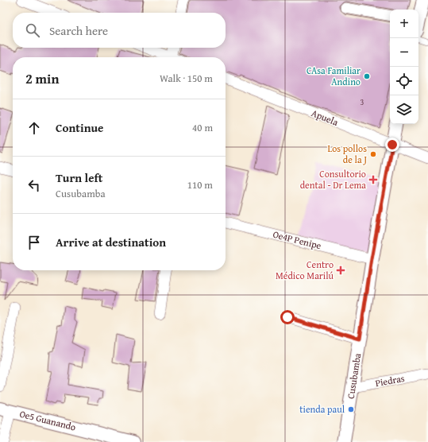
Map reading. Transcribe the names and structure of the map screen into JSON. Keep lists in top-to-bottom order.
{
  "streets": {
    "street": [
      "Apuela",
      "Oe4P Penipe",
      "Cusubamba",
      "Piedras",
      "Oe5 Guanando"
    ]
  },
  "crossings": [
    ["Apuela", "Cusubamba"],
    ["Oe4P Penipe", "Cusubamba"],
    ["Cusubamba", "Piedras"]
  ],
  "places": {
    "other": ["CAsa Familiar Andino", "Los pollos de la J", "tienda paul"],
    "health": ["Consultorio dental - Dr Lema", "Centro Médico Marilú"]
  },
  "house_numbers": ["3"],
  "page": {
    "map_buttons": ["+", "−"],
    "search": "Search here",
    "heading": ["2 min", "Walk · 150 m"],
    "list": [
      ["Continue", "40 m"],
      ["Turn left", "Cusubamba", "110 m"],
      "Arrive at destination"
    ]
  }
}
